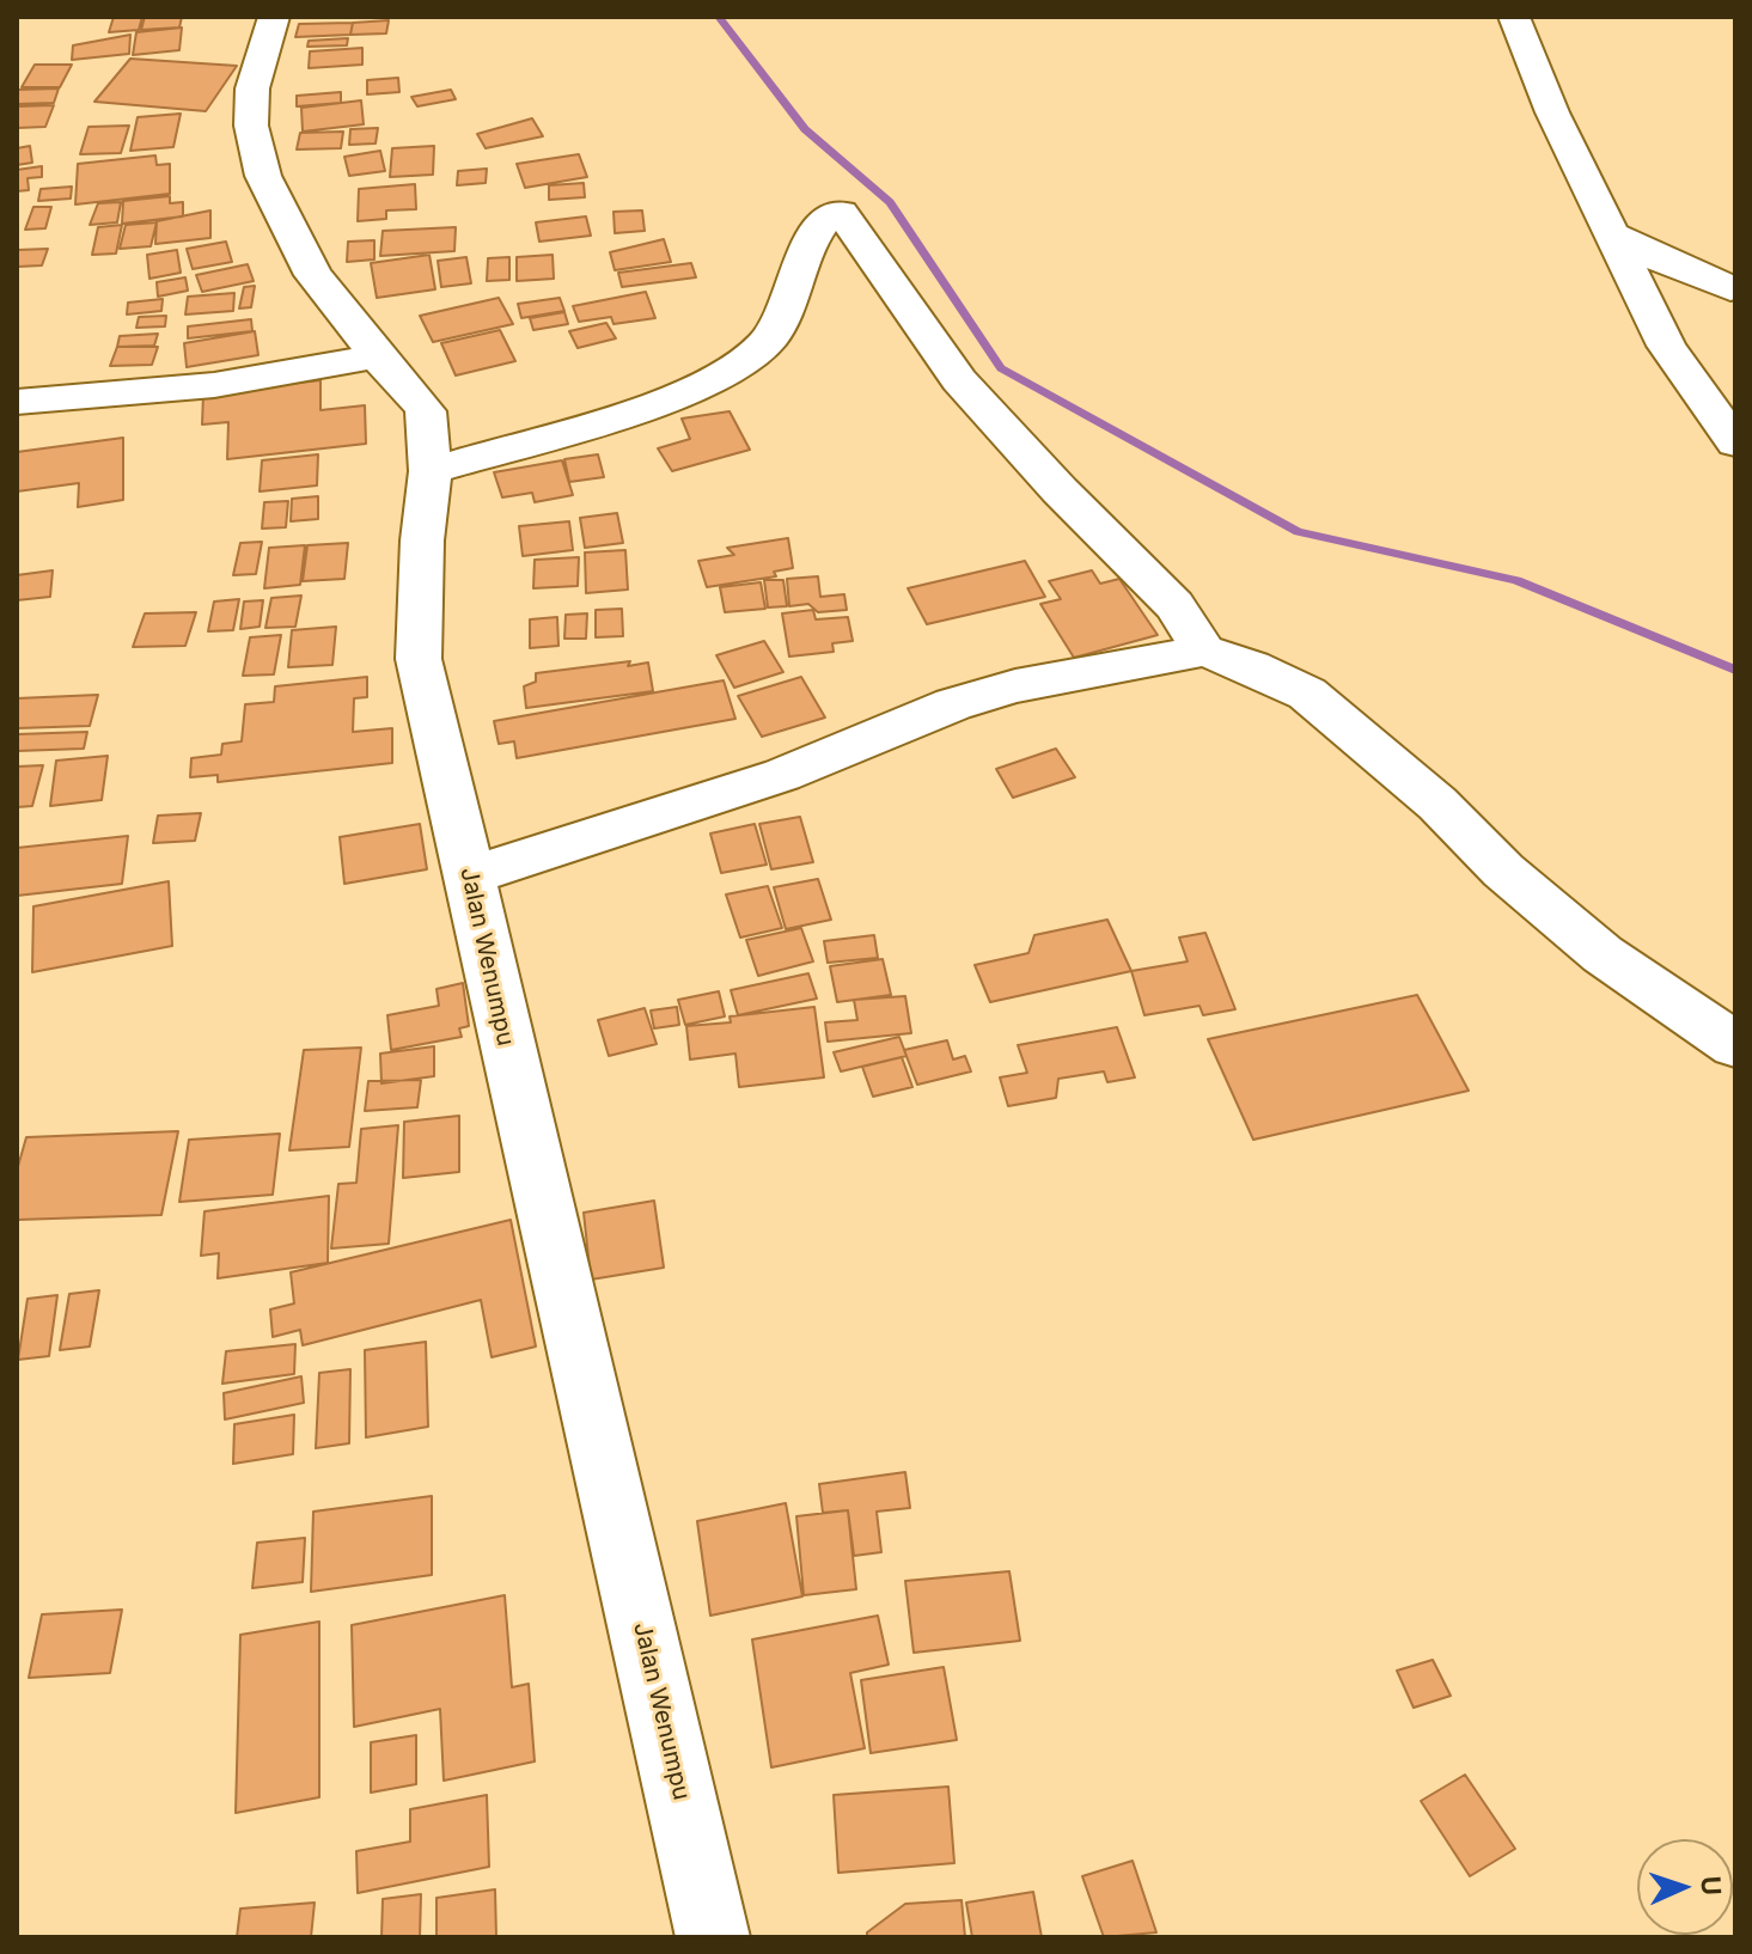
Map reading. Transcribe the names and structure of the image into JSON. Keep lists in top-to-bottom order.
{
  "streets": {
    "street": ["Jalan Wenumpu"]
  },
  "north": "right"
}
